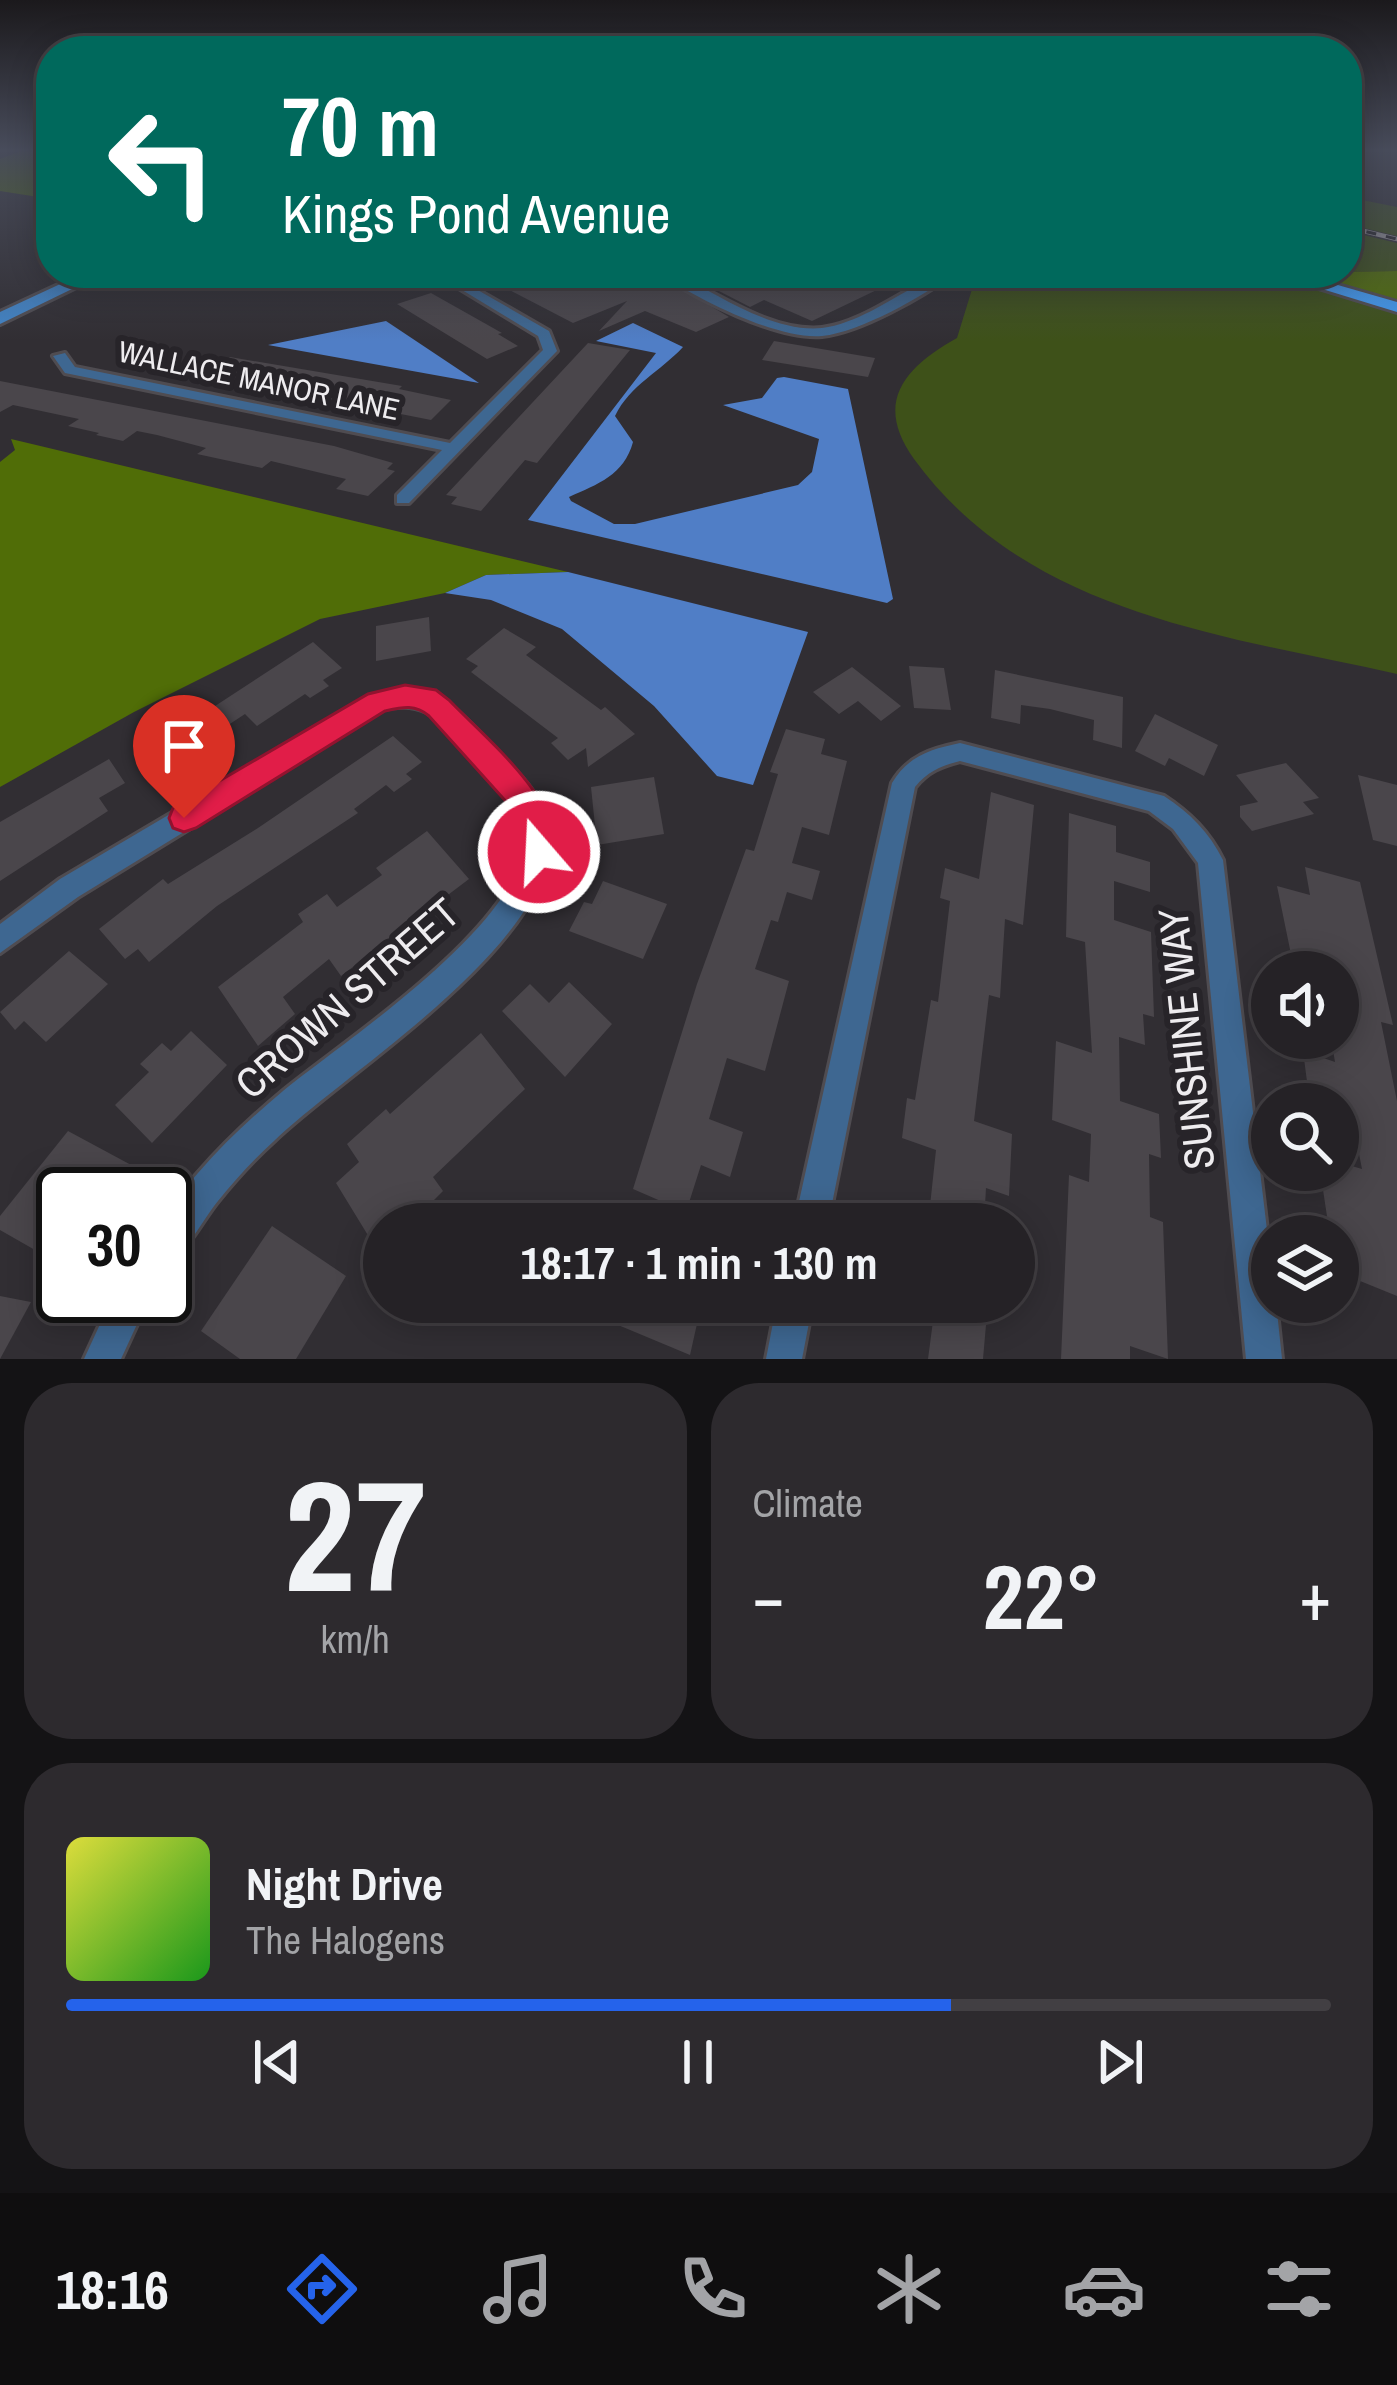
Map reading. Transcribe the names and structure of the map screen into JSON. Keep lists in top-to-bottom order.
{
  "streets": {
    "street": ["WALLACE MANOR LANE", "CROWN STREET", "SUNSHINE WAY"]
  },
  "page": {
    "turn": ["70 m", "Kings Pond Avenue"],
    "limit": "30",
    "trip": "18:17 · 1 min · 130 m",
    "tile": [
      ["27", "km/h"],
      "Climate"
    ],
    "heat": ["−", "22°", "+"],
    "song": ["Night Drive", "The Halogens"],
    "tabs": "18:16"
  }
}
